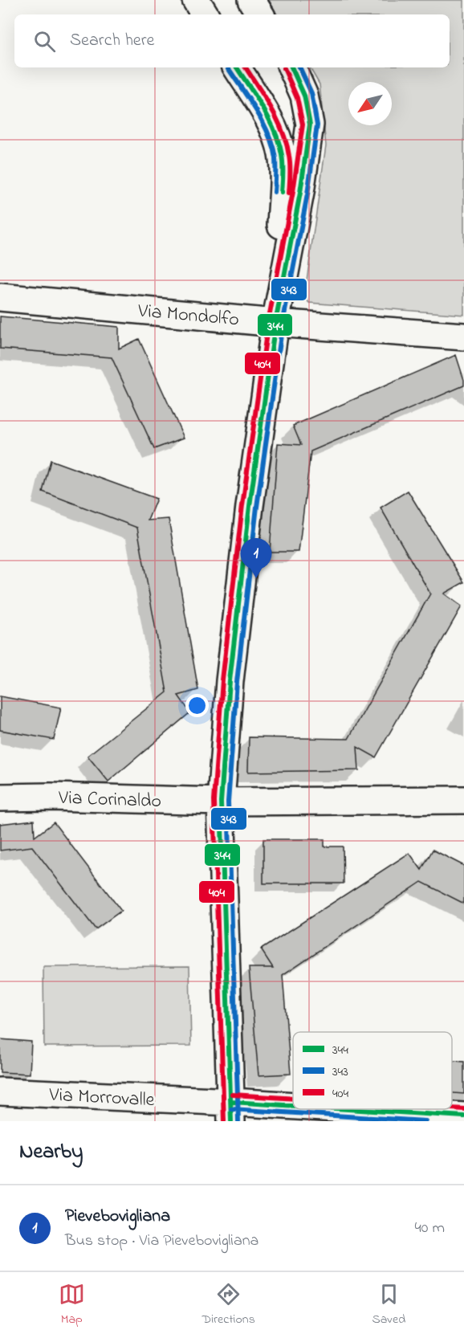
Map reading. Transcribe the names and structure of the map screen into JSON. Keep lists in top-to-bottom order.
{
  "streets": {
    "street": ["Via Mondolfo", "Via Corinaldo", "Via Morrovalle"]
  },
  "lines": ["transit line 344", "transit line 343", "transit line 404"],
  "legend": ["344", "343", "404"],
  "north": "bottom left",
  "page": {
    "search": "Search here",
    "pins": "1",
    "heading": "Nearby",
    "list": [
      {
        "mark": "1",
        "name": "Pievebovigliana",
        "note": "Bus stop · Via Pievebovigliana",
        "value": "40 m"
      }
    ],
    "nav": ["Map", "Directions", "Saved"]
  }
}
